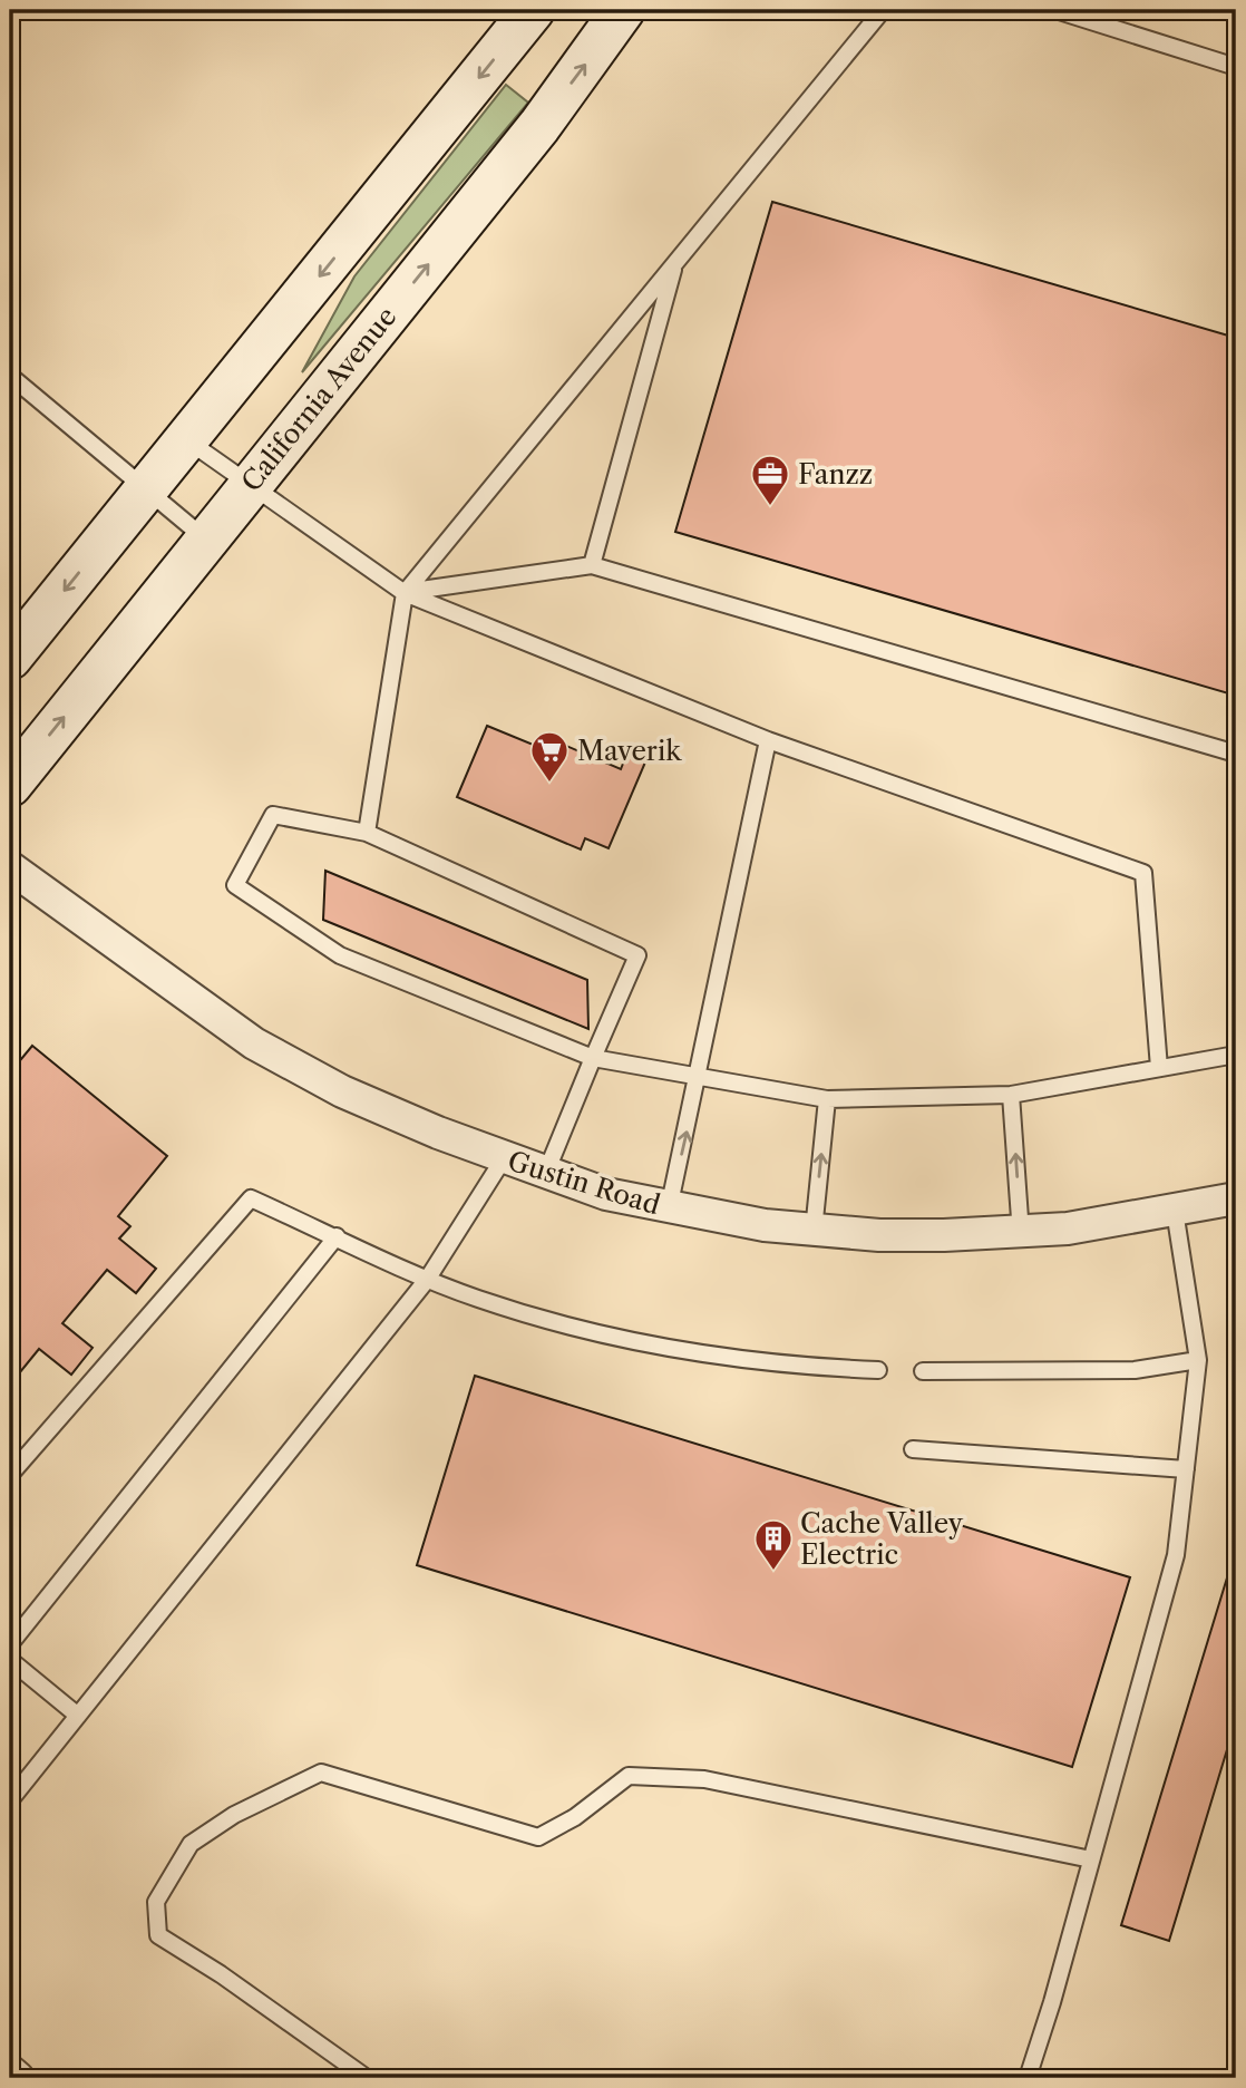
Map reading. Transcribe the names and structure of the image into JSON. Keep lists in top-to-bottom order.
{
  "streets": {
    "main road": ["California Avenue"],
    "street": ["Gustin Road"]
  },
  "places": {
    "office": ["Fanzz"],
    "supermarket": ["Maverik"],
    "building": ["Cache Valley Electric"]
  }
}
